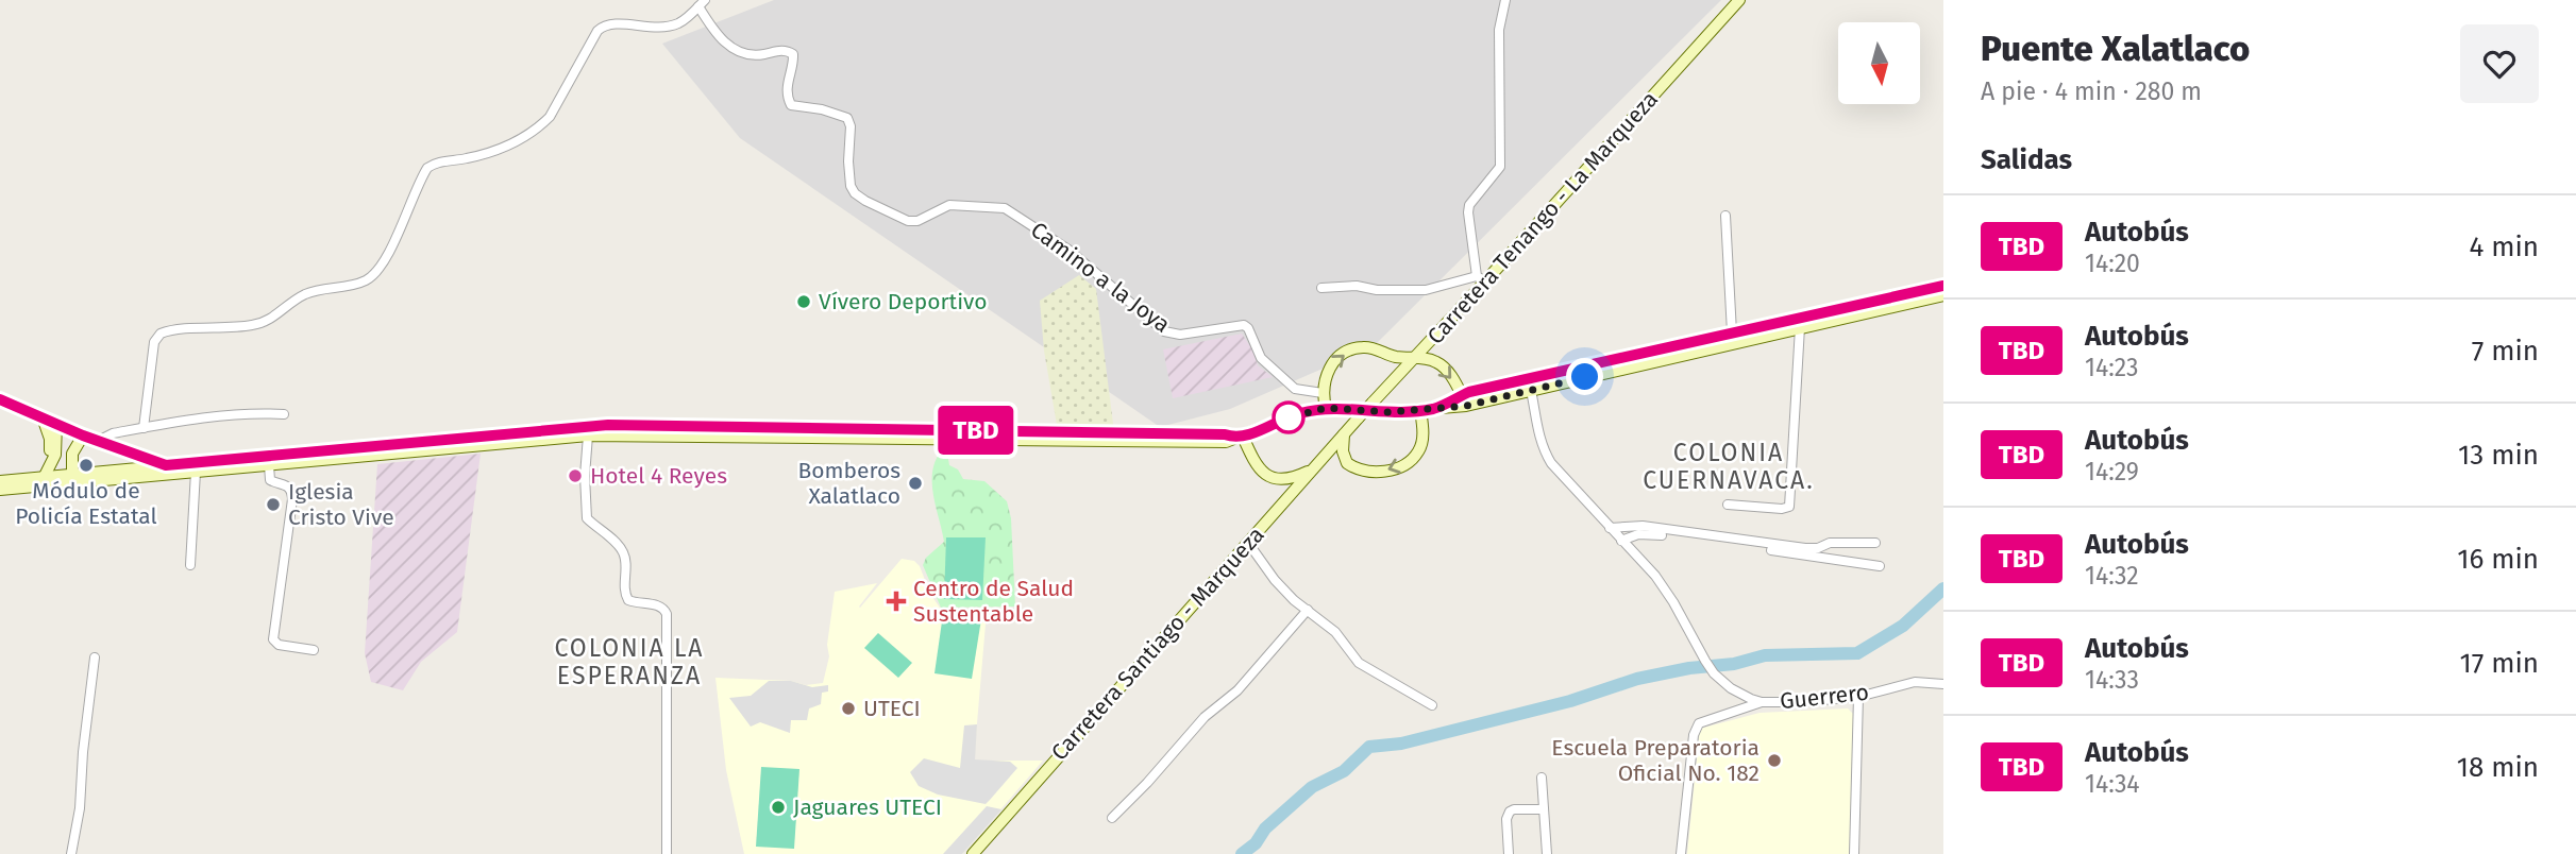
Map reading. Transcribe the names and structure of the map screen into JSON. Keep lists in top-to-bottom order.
{
  "streets": {
    "main road": ["Carretera Tenango - La Marqueza", "Carretera Santiago - Marqueza"],
    "street": ["Camino a la Joya", "Guerrero"]
  },
  "crossings": [
    ["Carretera Tenango - La Marqueza", "Carretera Santiago - Marqueza"]
  ],
  "districts": ["COLONIA CUERNAVACA.", "COLONIA LA ESPERANZA"],
  "places": {
    "other": [
      "Vívero Deportivo",
      "Módulo de Policía Estatal",
      "Hotel 4 Reyes",
      "Bomberos Xalatlaco",
      "Iglesia Cristo Vive",
      "UTECI",
      "Escuela Preparatoria Oficial No. 182",
      "Jaguares UTECI"
    ],
    "health": ["Centro de Salud Sustentable"]
  },
  "lines": ["bus line TBD"],
  "north": "bottom",
  "page": {
    "on_map": "TBD",
    "heading": [
      ["Puente Xalatlaco", "A pie · 4 min · 280 m"],
      "Salidas"
    ],
    "list": [
      {
        "mark": "TBD",
        "name": "Autobús",
        "note": "14:20",
        "value": "4 min"
      },
      {
        "mark": "TBD",
        "name": "Autobús",
        "note": "14:23",
        "value": "7 min"
      },
      {
        "mark": "TBD",
        "name": "Autobús",
        "note": "14:29",
        "value": "13 min"
      },
      {
        "mark": "TBD",
        "name": "Autobús",
        "note": "14:32",
        "value": "16 min"
      },
      {
        "mark": "TBD",
        "name": "Autobús",
        "note": "14:33",
        "value": "17 min"
      },
      {
        "mark": "TBD",
        "name": "Autobús",
        "note": "14:34",
        "value": "18 min"
      }
    ]
  }
}
